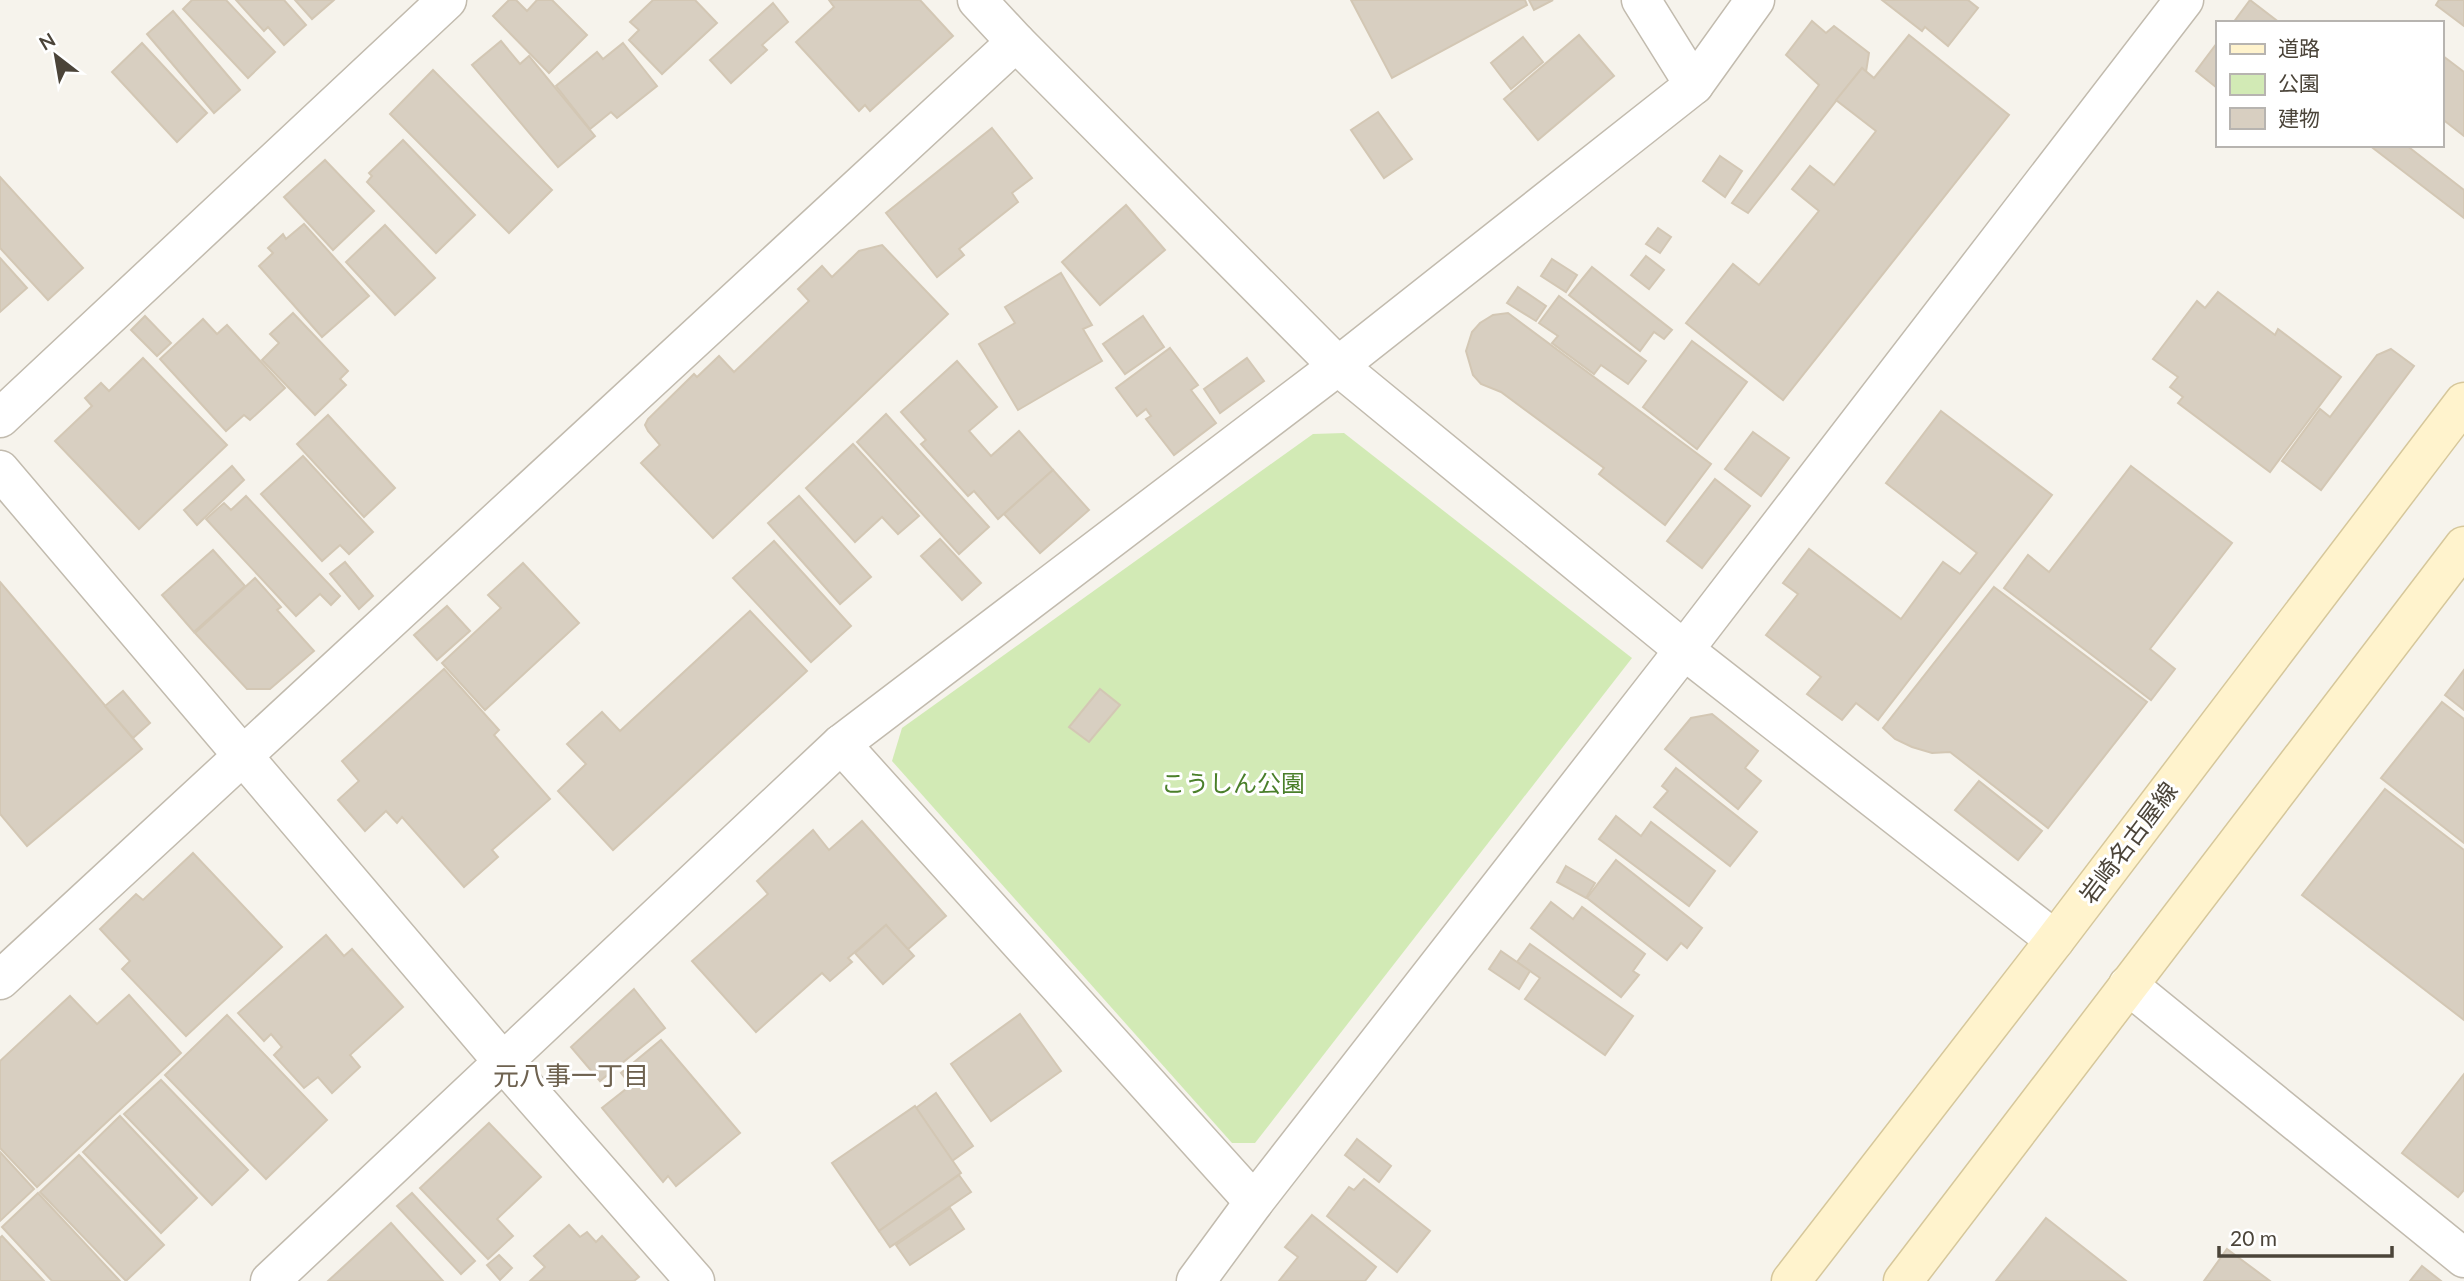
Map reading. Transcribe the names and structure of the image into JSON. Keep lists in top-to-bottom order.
{
  "streets": {
    "main road": ["岩崎名古屋線"]
  },
  "districts": ["元八事一丁目"],
  "parks": ["こうしん公園"],
  "legend": ["道路", "公園", "建物"],
  "scale_bar": "20 m",
  "north": "top left"
}
